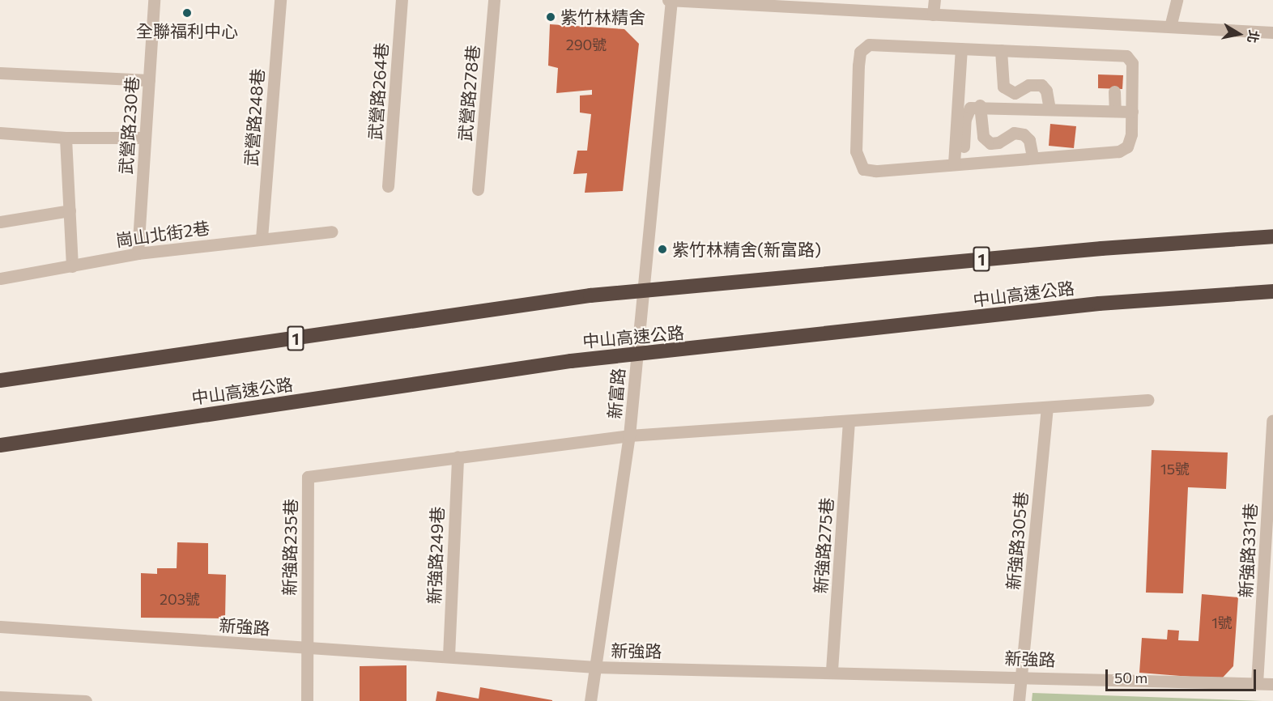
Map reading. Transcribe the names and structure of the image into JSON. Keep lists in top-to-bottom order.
{
  "streets": {
    "highway": ["1", "中山高速公路"],
    "street": [
      "武營路264巷",
      "武營路278巷",
      "武營路248巷",
      "武營路230巷",
      "崗山北街2巷",
      "新富路",
      "新強路305巷",
      "新強路275巷",
      "新強路235巷",
      "新強路331巷",
      "新強路249巷",
      "新強路"
    ]
  },
  "crossings": [
    ["武營路248巷", "崗山北街2巷"],
    ["武營路230巷", "崗山北街2巷"],
    ["新富路", "新強路"],
    ["新強路305巷", "新強路"],
    ["新強路275巷", "新強路"],
    ["新強路235巷", "新強路249巷"],
    ["新強路235巷", "新強路"],
    ["新強路331巷", "新強路"],
    ["新強路249巷", "新強路"]
  ],
  "places": ["全聯福利中心", "紫竹林精舍", "紫竹林精舍(新富路)"],
  "house_numbers": [
    "290號",
    "15號",
    "203號",
    "1號"
  ],
  "scale_bar": "50 m",
  "north": "right"
}
